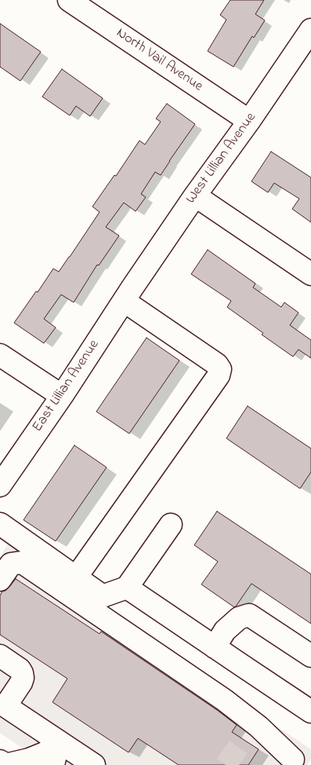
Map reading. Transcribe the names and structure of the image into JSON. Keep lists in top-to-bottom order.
{
  "streets": {
    "street": ["North Vail Avenue", "West Lillian Avenue", "East Lillian Avenue"]
  },
  "crossings": [
    ["North Vail Avenue", "West Lillian Avenue"],
    ["West Lillian Avenue", "East Lillian Avenue"]
  ]
}
